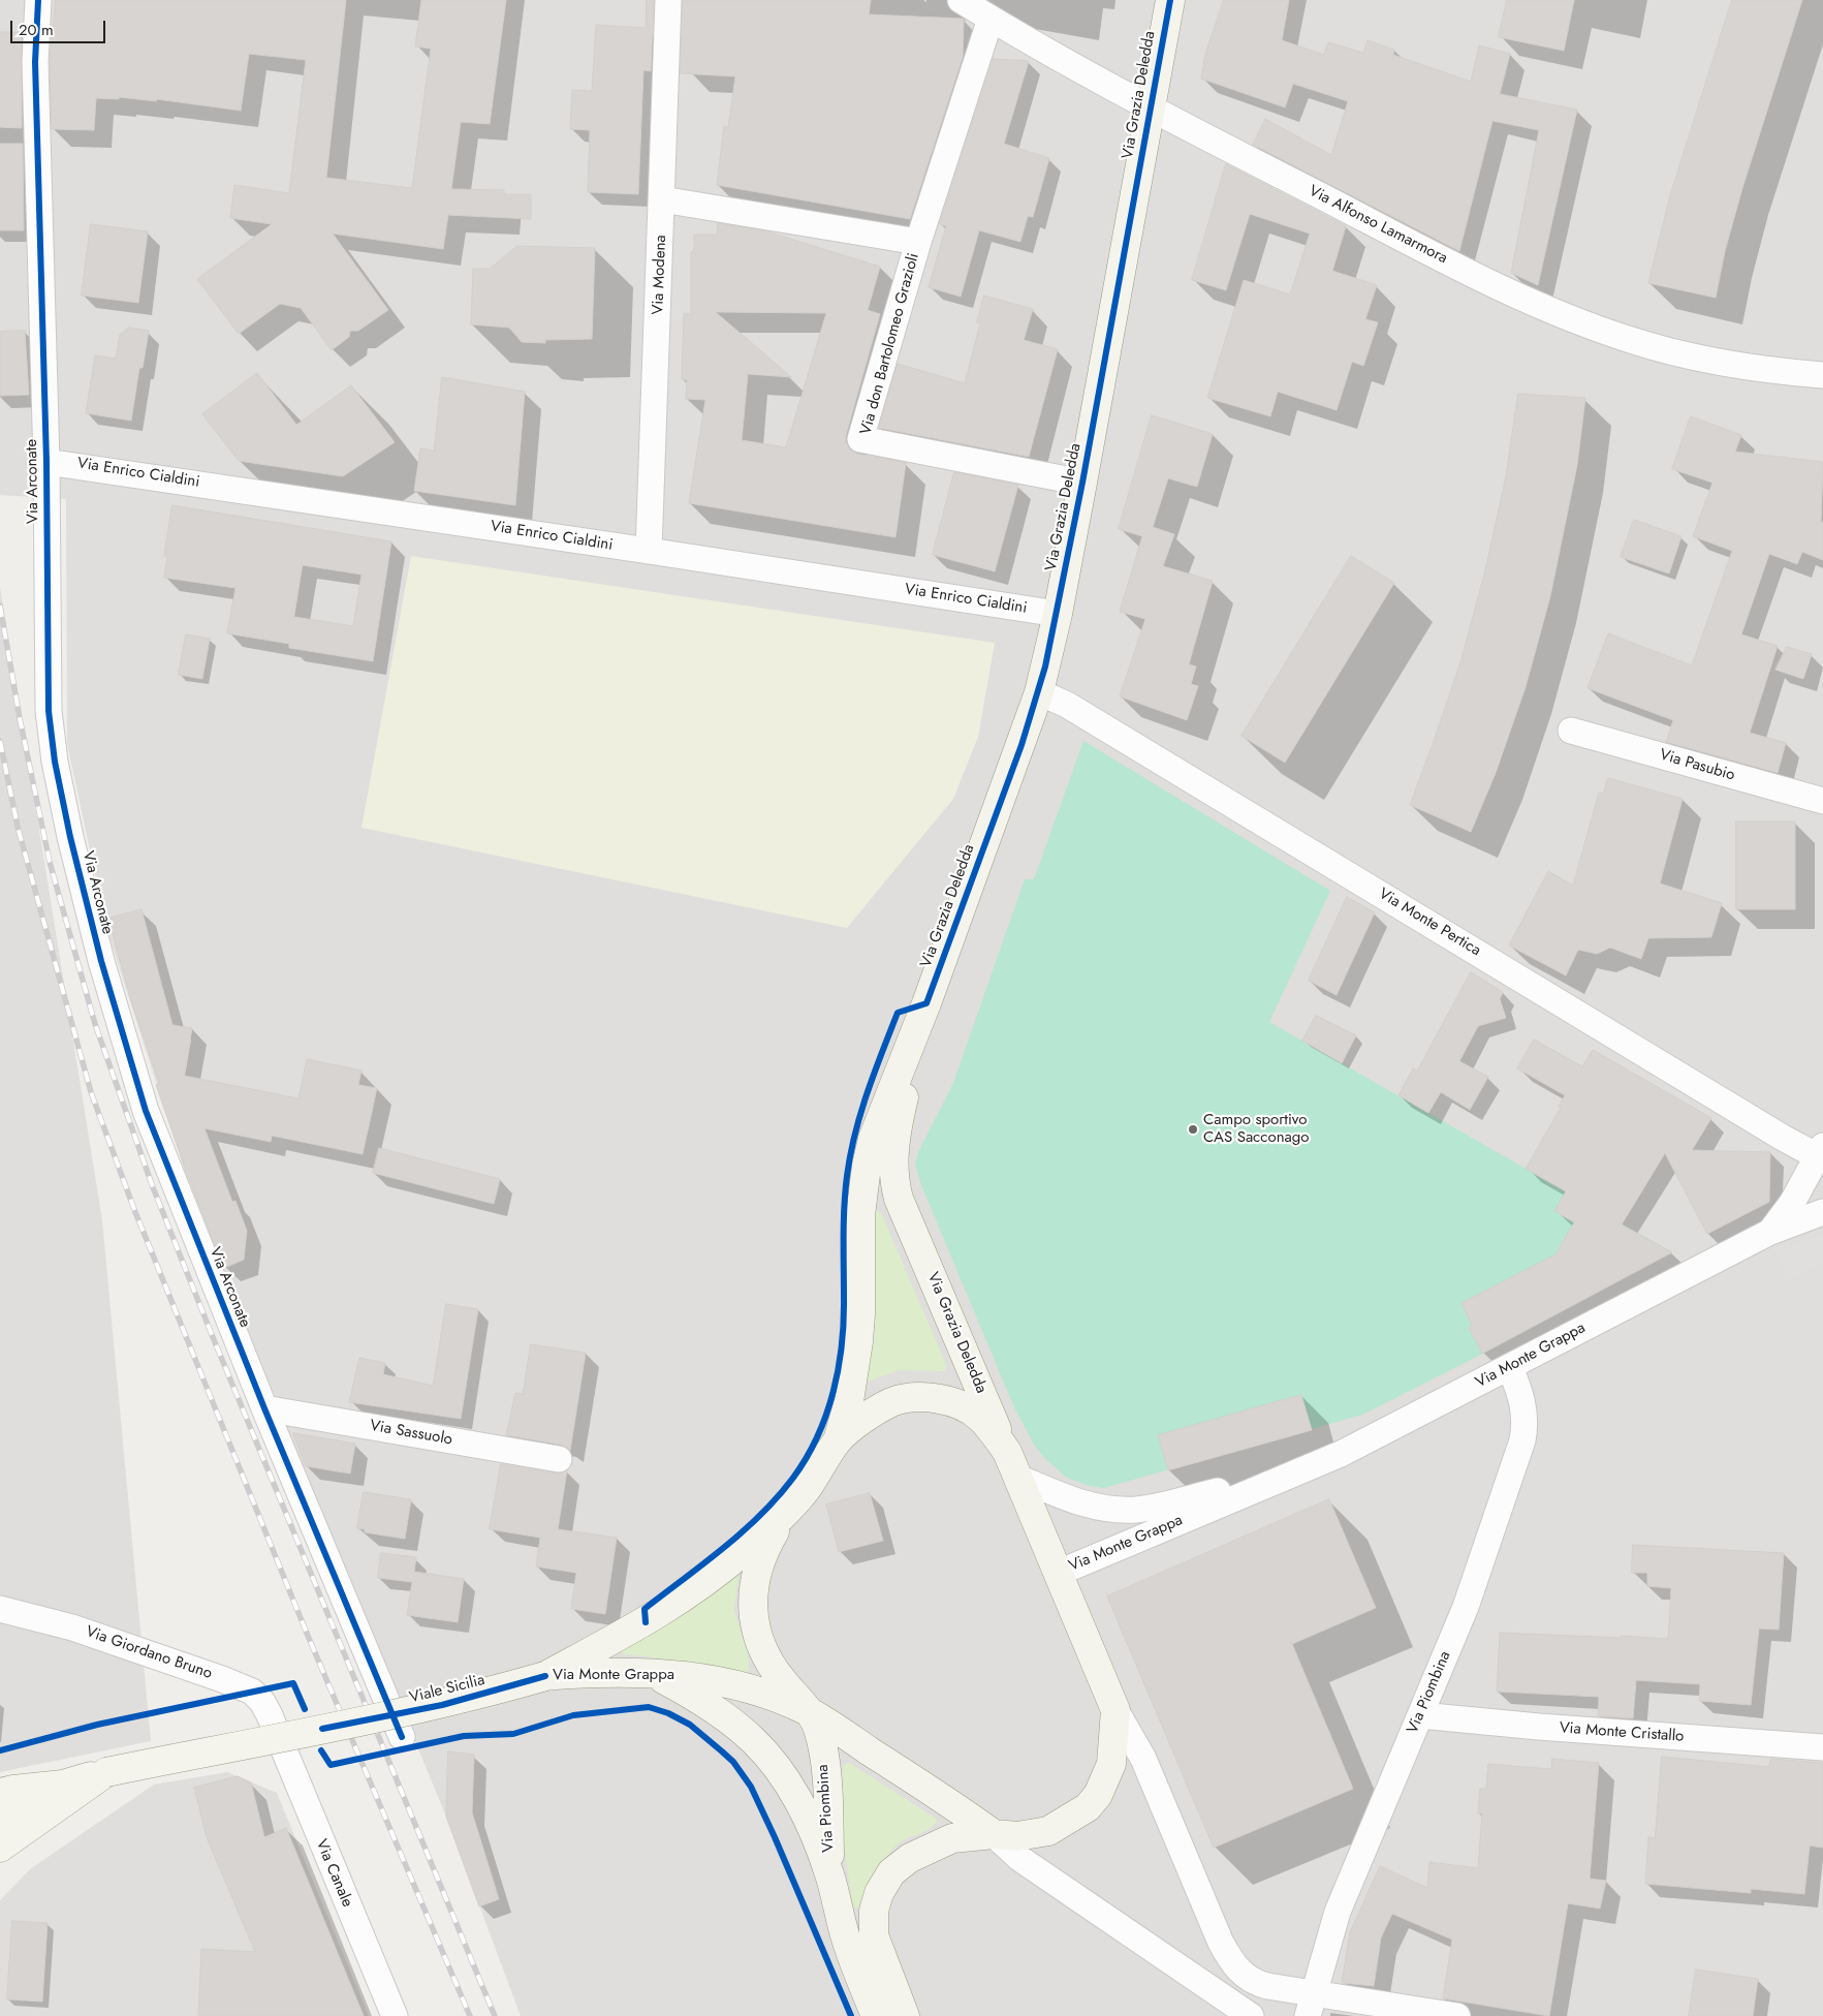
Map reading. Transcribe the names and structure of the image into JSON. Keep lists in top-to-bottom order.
{
  "streets": {
    "main road": [
      "Via Grazia Deledda",
      "Via Monte Grappa",
      "Viale Sicilia",
      "Via Piombina"
    ],
    "street": [
      "Via Alfonso Lamarmora",
      "Via Modena",
      "Via don Bartolomeo Grazioli",
      "Via Enrico Cialdini",
      "Via Arconate",
      "Via Pasubio",
      "Via Monte Pertica",
      "Via Sassuolo",
      "Via Giordano Bruno",
      "Via Monte Cristallo",
      "Via Canale"
    ]
  },
  "crossings": [
    ["Via Grazia Deledda", "Via Alfonso Lamarmora"],
    ["Via Grazia Deledda", "Via don Bartolomeo Grazioli"],
    ["Via Grazia Deledda", "Via Enrico Cialdini"],
    ["Via Grazia Deledda", "Via Monte Pertica"],
    ["Via Grazia Deledda", "Via Monte Grappa"],
    ["Via Alfonso Lamarmora", "Via don Bartolomeo Grazioli"],
    ["Via Modena", "Via don Bartolomeo Grazioli"],
    ["Via Modena", "Via Enrico Cialdini"],
    ["Via Enrico Cialdini", "Via Arconate"],
    ["Via Arconate", "Via Sassuolo"],
    ["Via Monte Pertica", "Via Monte Grappa"],
    ["Via Monte Grappa", "Viale Sicilia"],
    ["Via Monte Grappa", "Via Piombina"],
    ["Via Giordano Bruno", "Via Canale"],
    ["Via Piombina", "Via Monte Cristallo"]
  ],
  "places": ["Campo sportivo CAS Sacconago"],
  "scale_bar": "20 m"
}
